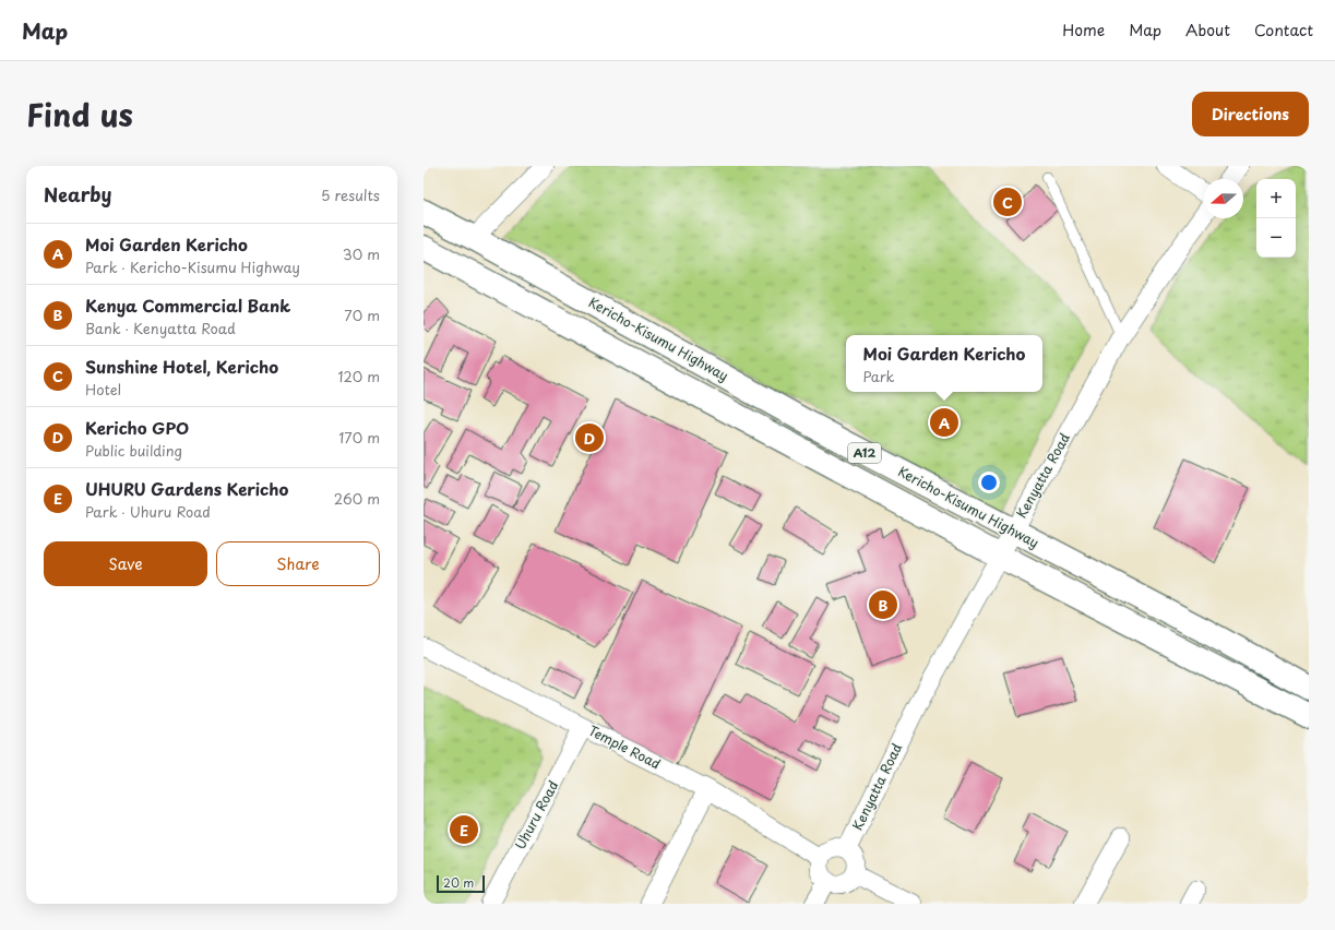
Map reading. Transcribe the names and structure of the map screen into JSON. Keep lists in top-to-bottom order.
{
  "streets": {
    "highway": ["Kericho-Kisumu Highway", "A12"],
    "street": ["Kenyatta Road", "Temple Road", "Uhuru Road"]
  },
  "crossings": [
    ["Kericho-Kisumu Highway", "Kenyatta Road"],
    ["Kenyatta Road", "Temple Road"],
    ["Temple Road", "Uhuru Road"]
  ],
  "scale_bar": "20 m",
  "north": "left",
  "page": {
    "header": "Map",
    "nav": [
      "Home",
      "Map",
      "About",
      "Contact"
    ],
    "title": "Find us",
    "buttons": [
      "Directions",
      ["Save", "Share"]
    ],
    "heading": ["Nearby", "5 results"],
    "map_buttons": ["+", "−"],
    "pins": [
      "C",
      "A",
      "D",
      "B",
      "E"
    ],
    "list": [
      {
        "mark": "A",
        "name": "Moi Garden Kericho",
        "note": "Park · Kericho-Kisumu Highway",
        "value": "30 m"
      },
      {
        "mark": "B",
        "name": "Kenya Commercial Bank",
        "note": "Bank · Kenyatta Road",
        "value": "70 m"
      },
      {
        "mark": "C",
        "name": "Sunshine Hotel, Kericho",
        "note": "Hotel",
        "value": "120 m"
      },
      {
        "mark": "D",
        "name": "Kericho GPO",
        "note": "Public building",
        "value": "170 m"
      },
      {
        "mark": "E",
        "name": "UHURU Gardens Kericho",
        "note": "Park · Uhuru Road",
        "value": "260 m"
      }
    ],
    "popup": ["Moi Garden Kericho", "Park"],
    "scale": "20 m"
  }
}
